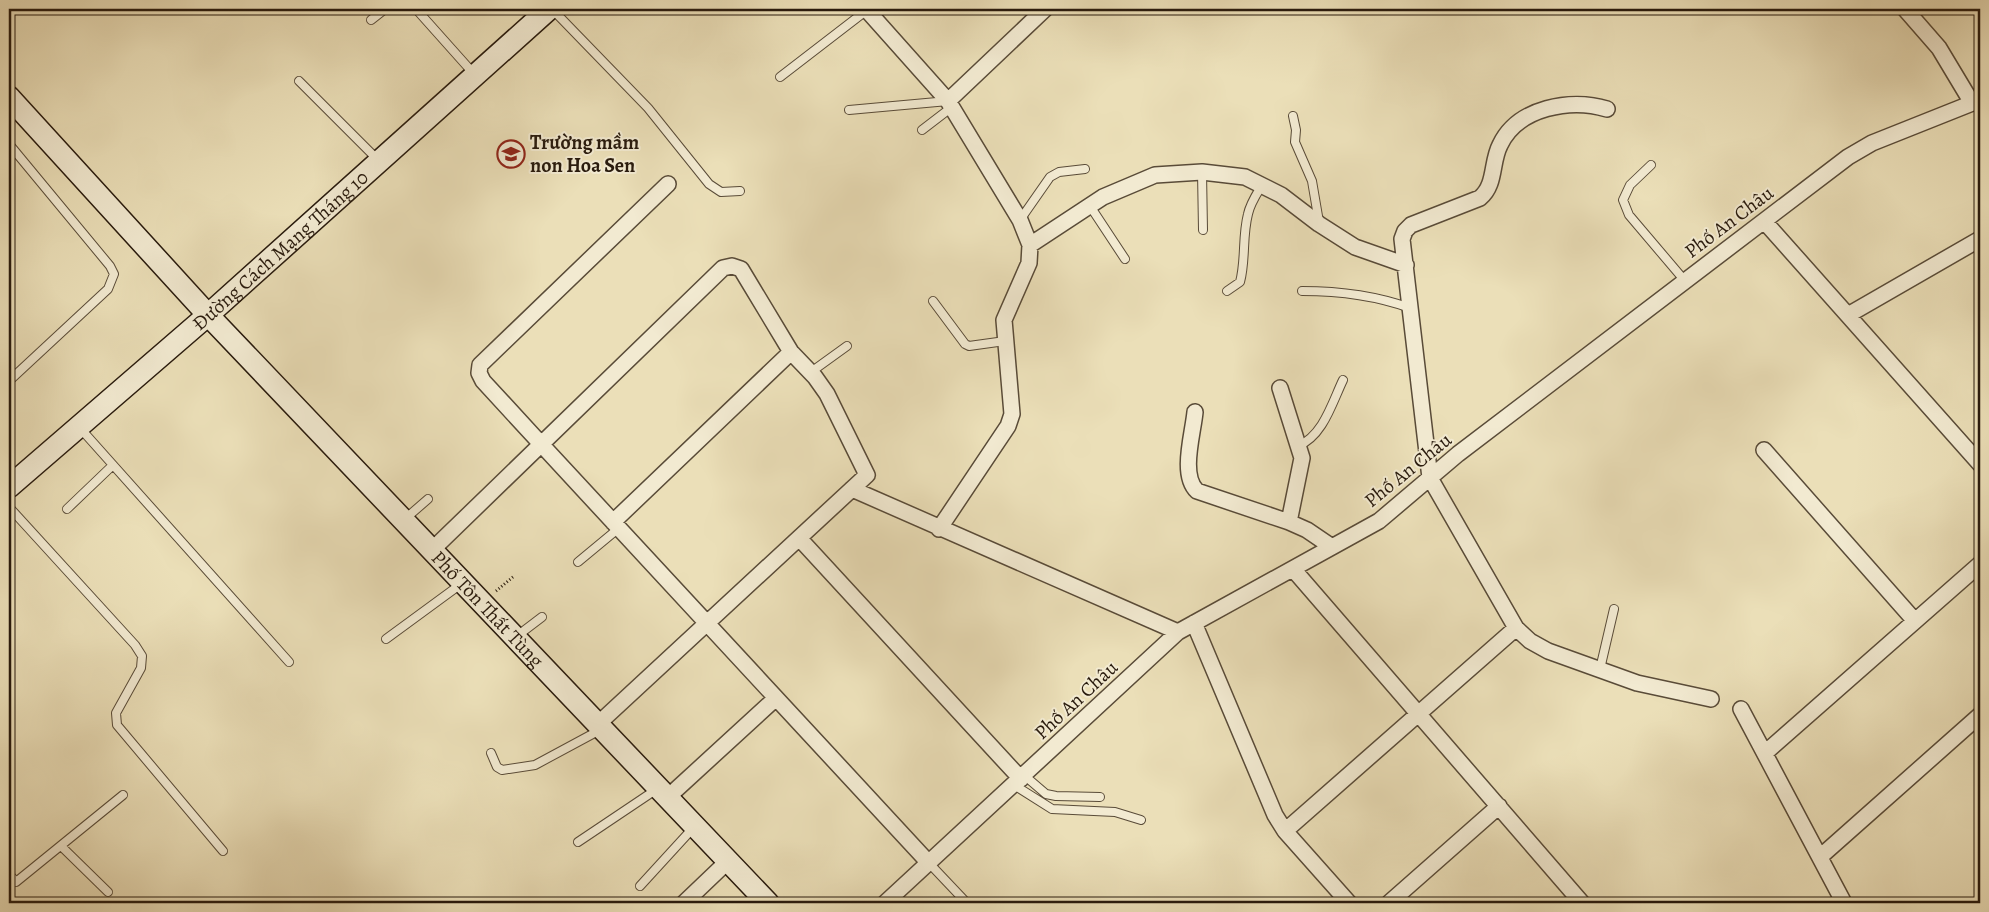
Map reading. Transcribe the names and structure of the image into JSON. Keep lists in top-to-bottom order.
{
  "streets": {
    "street": ["Phố An Châu", "Đường Cách Mạng Tháng 10", "Phố Tôn Thất Tùng"]
  },
  "crossings": [
    ["Đường Cách Mạng Tháng 10", "Phố Tôn Thất Tùng"]
  ],
  "places": {
    "school or university": ["Trường mầm non Hoa Sen"]
  }
}
